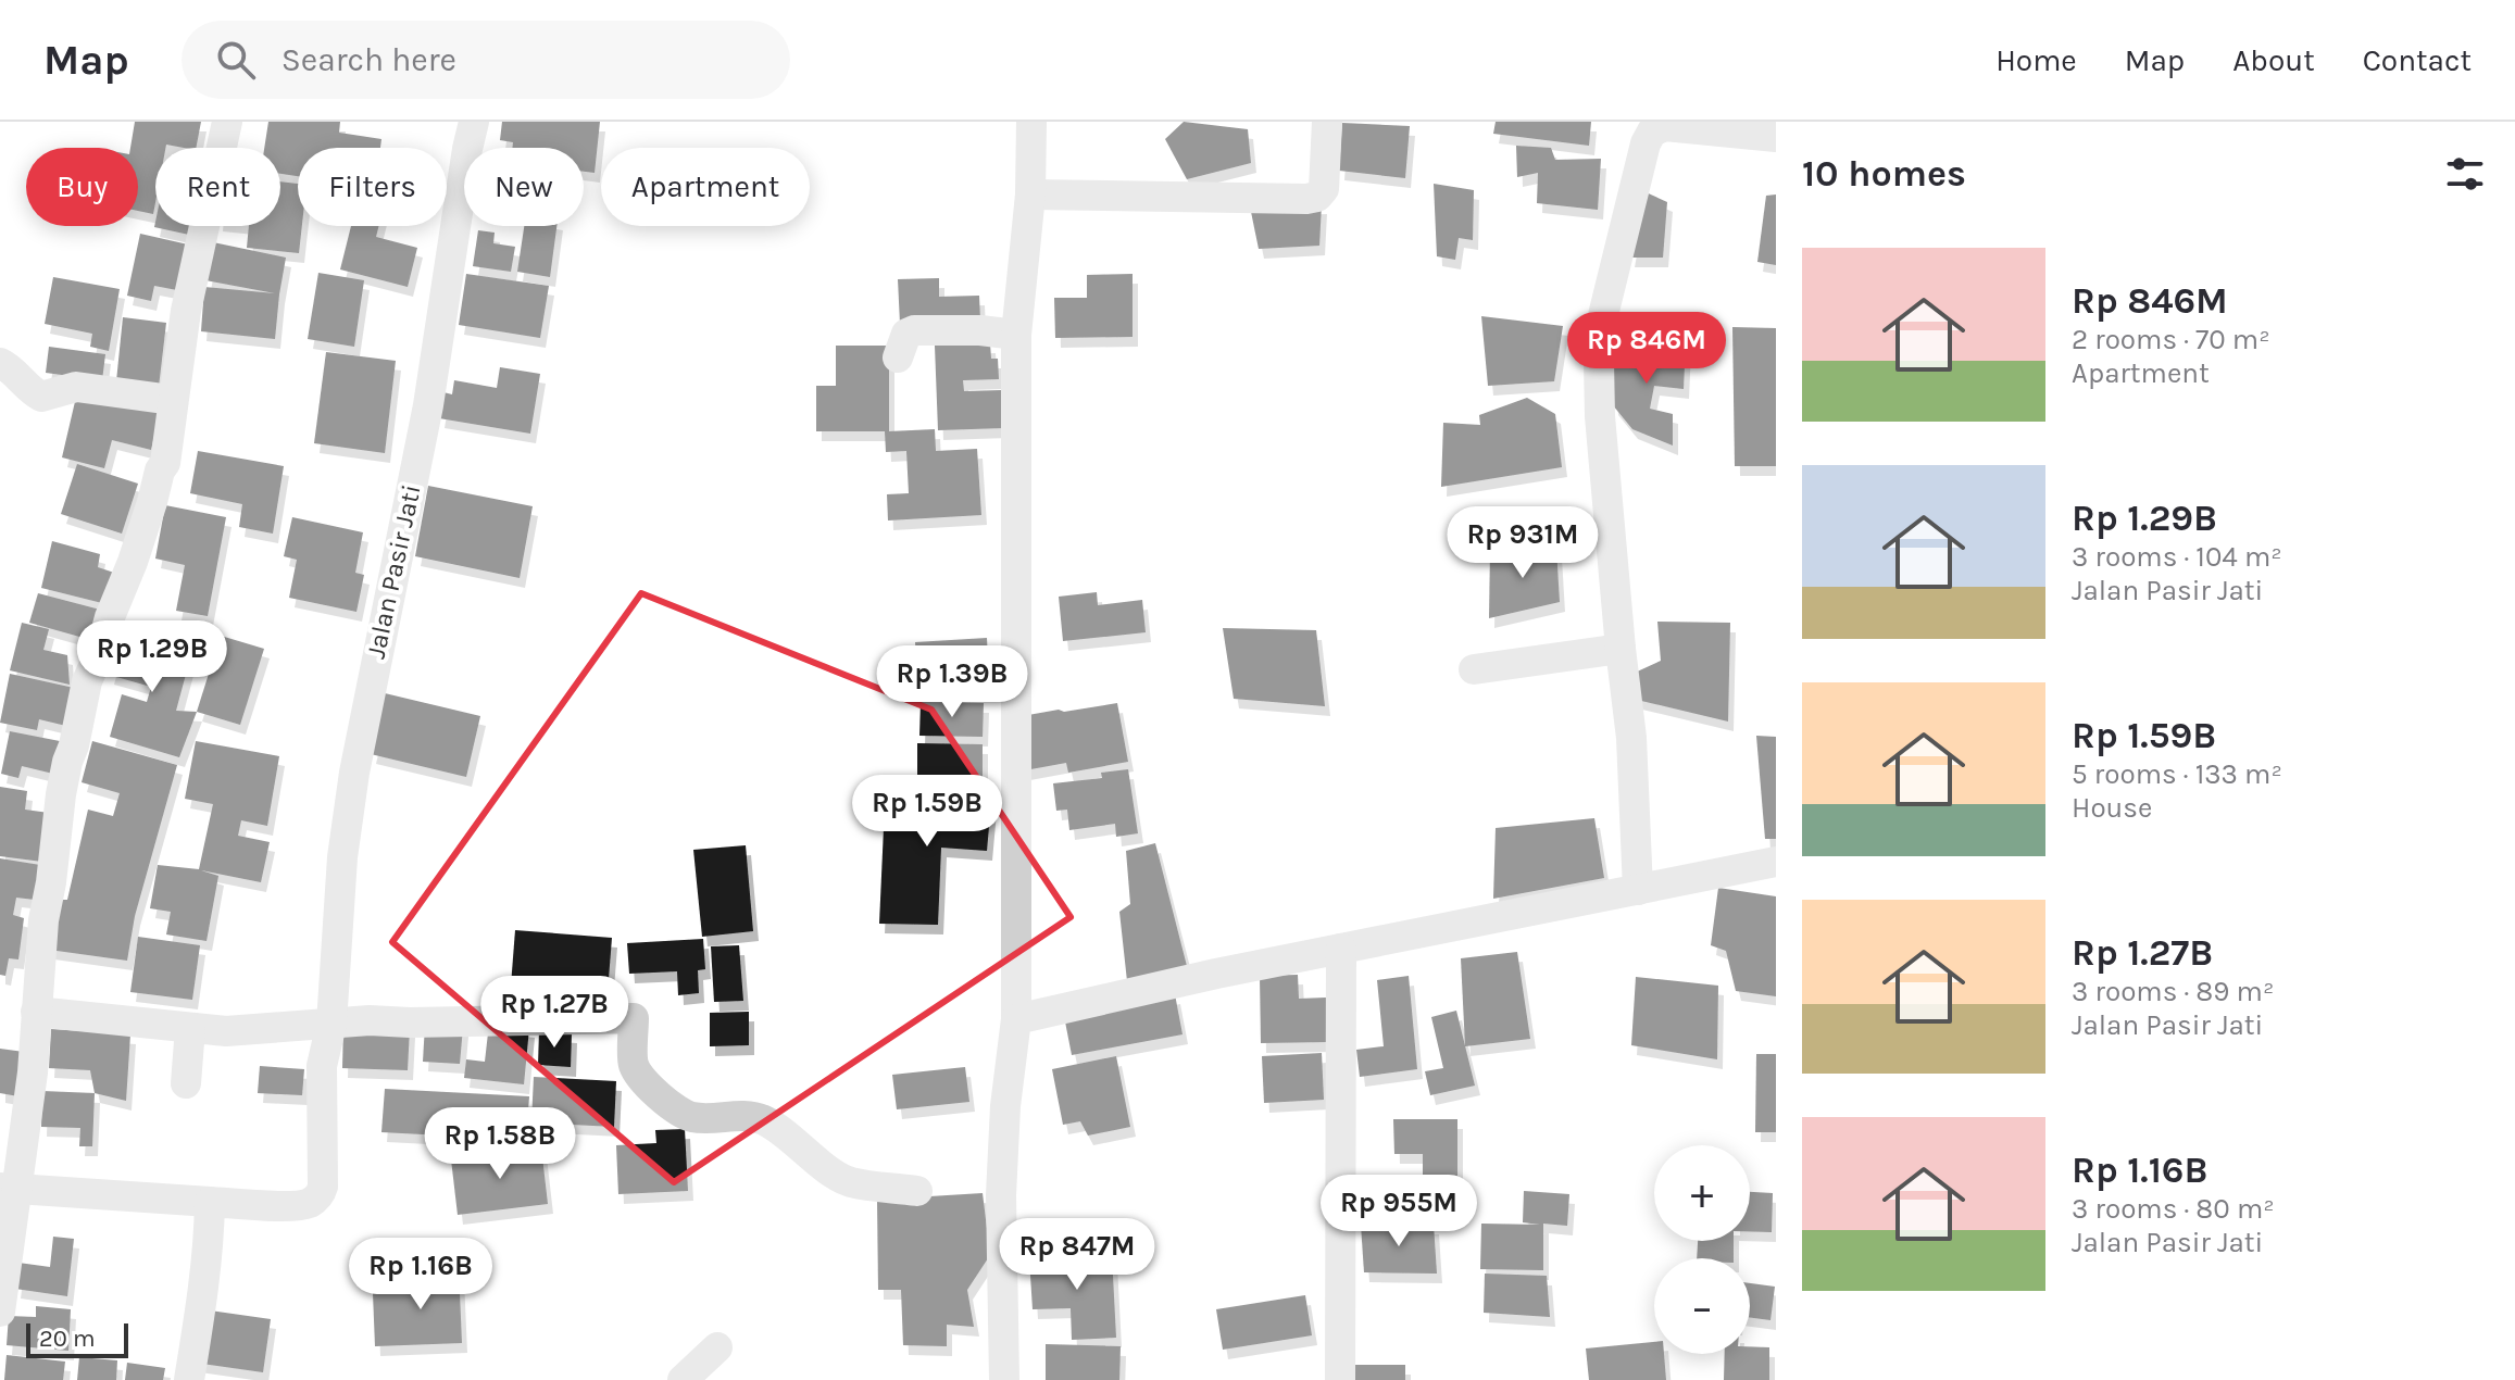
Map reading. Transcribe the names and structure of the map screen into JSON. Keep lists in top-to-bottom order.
{
  "streets": {
    "street": ["Jalan Pasir Jati"]
  },
  "scale_bar": "20 m",
  "page": {
    "header": "Map",
    "search": "Search here",
    "nav": [
      "Home",
      "Map",
      "About",
      "Contact"
    ],
    "heading": "10 homes",
    "chip": [
      "Buy",
      "Rent",
      "Filters",
      "New",
      "Apartment"
    ],
    "list": [
      {
        "name": "Rp 846M",
        "note": "2 rooms · 70 m² · Apartment"
      },
      {
        "name": "Rp 1.29B",
        "note": "3 rooms · 104 m² · Jalan Pasir Jati"
      },
      {
        "name": "Rp 1.59B",
        "note": "5 rooms · 133 m² · House"
      },
      {
        "name": "Rp 1.27B",
        "note": "3 rooms · 89 m² · Jalan Pasir Jati"
      },
      {
        "name": "Rp 1.16B",
        "note": "3 rooms · 80 m² · Jalan Pasir Jati"
      }
    ],
    "price": [
      "Rp 846M",
      "Rp 931M",
      "Rp 1.29B",
      "Rp 1.39B",
      "Rp 1.59B",
      "Rp 1.27B",
      "Rp 1.58B",
      "Rp 955M",
      "Rp 847M",
      "Rp 1.16B"
    ],
    "map_buttons": ["+", "−"],
    "scale": "20 m"
  }
}
